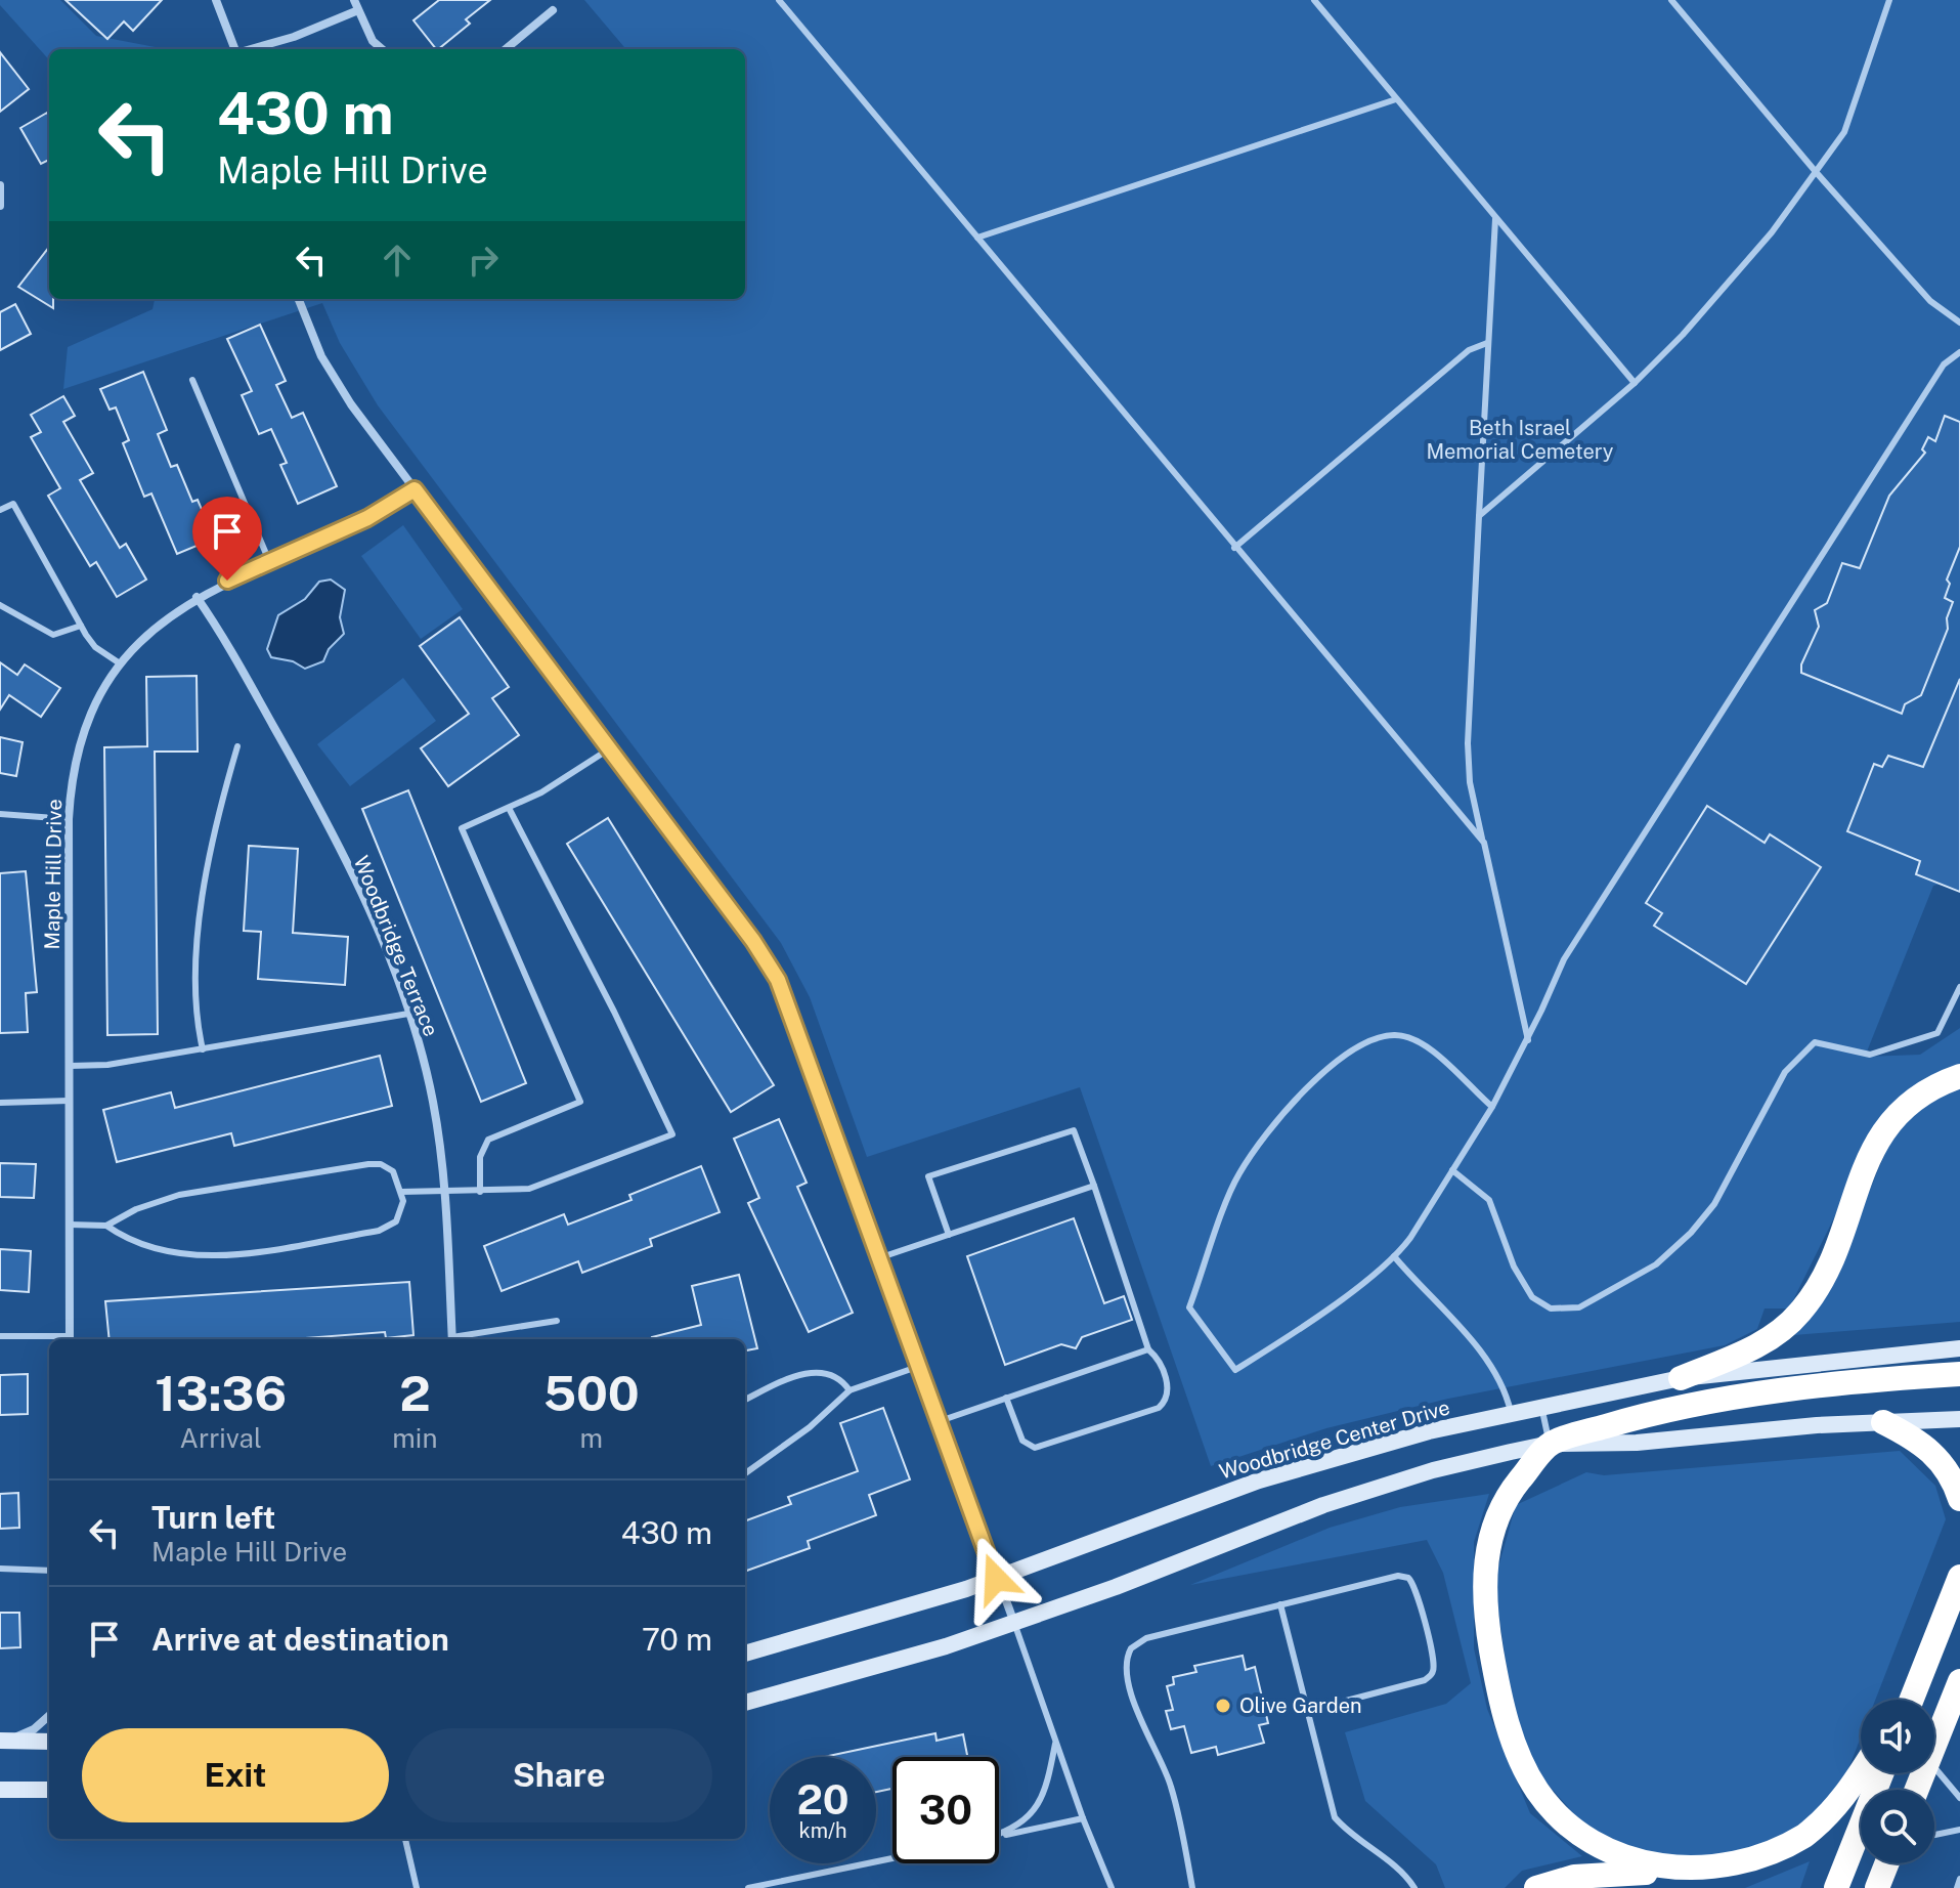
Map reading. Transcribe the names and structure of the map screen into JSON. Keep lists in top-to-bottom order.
{
  "streets": {
    "street": ["Maple Hill Drive", "Woodbridge Terrace", "Woodbridge Center Drive"]
  },
  "crossings": [
    ["Maple Hill Drive", "Woodbridge Terrace"]
  ],
  "parks": ["Beth Israel Memorial Cemetery"],
  "places": ["Olive Garden"],
  "page": {
    "turn": ["430 m", "Maple Hill Drive"],
    "eta": [
      "13:36",
      "Arrival",
      "2",
      "min",
      "500",
      "m"
    ],
    "list": [
      {
        "name": "Turn left",
        "note": "Maple Hill Drive",
        "value": "430 m"
      },
      {
        "name": "Arrive at destination",
        "value": "70 m"
      }
    ],
    "buttons": ["Exit", "Share"],
    "speed": "20 km/h",
    "limit": "30"
  }
}
